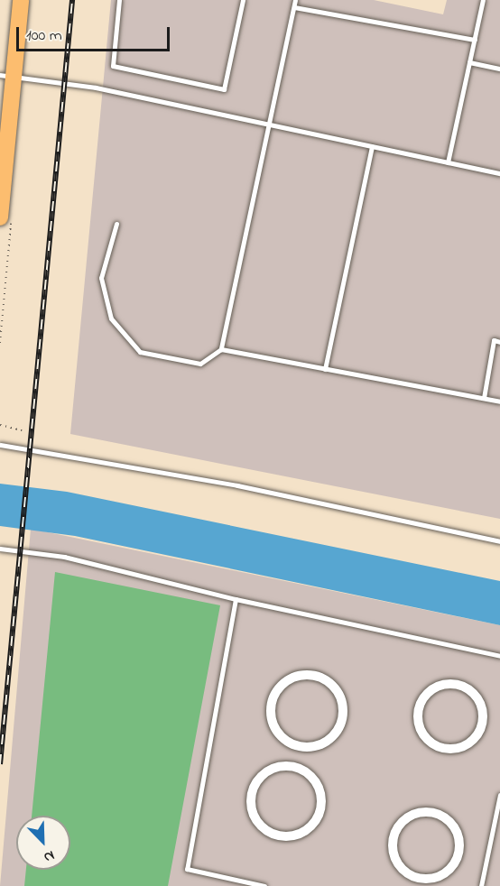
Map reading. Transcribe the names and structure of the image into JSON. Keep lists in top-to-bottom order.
{
  "scale_bar": "100 m",
  "north": "bottom right"
}
